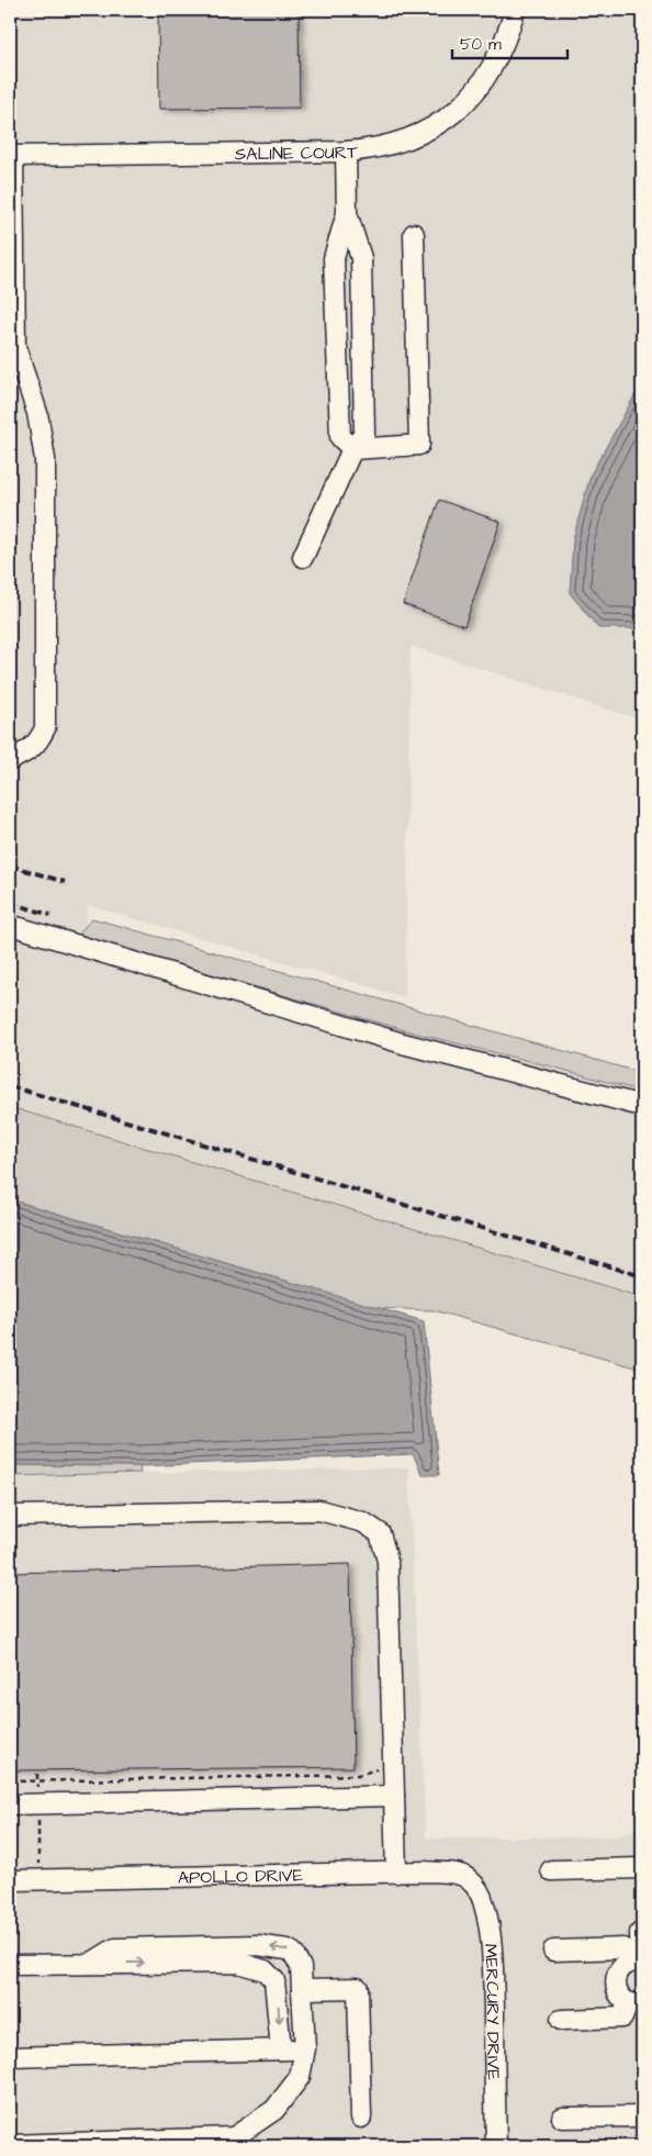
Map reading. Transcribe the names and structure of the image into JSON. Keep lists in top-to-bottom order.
{
  "streets": {
    "street": ["SALINE COURT", "APOLLO DRIVE", "MERCURY DRIVE"]
  },
  "crossings": [
    ["APOLLO DRIVE", "MERCURY DRIVE"]
  ],
  "scale_bar": "50 m"
}
